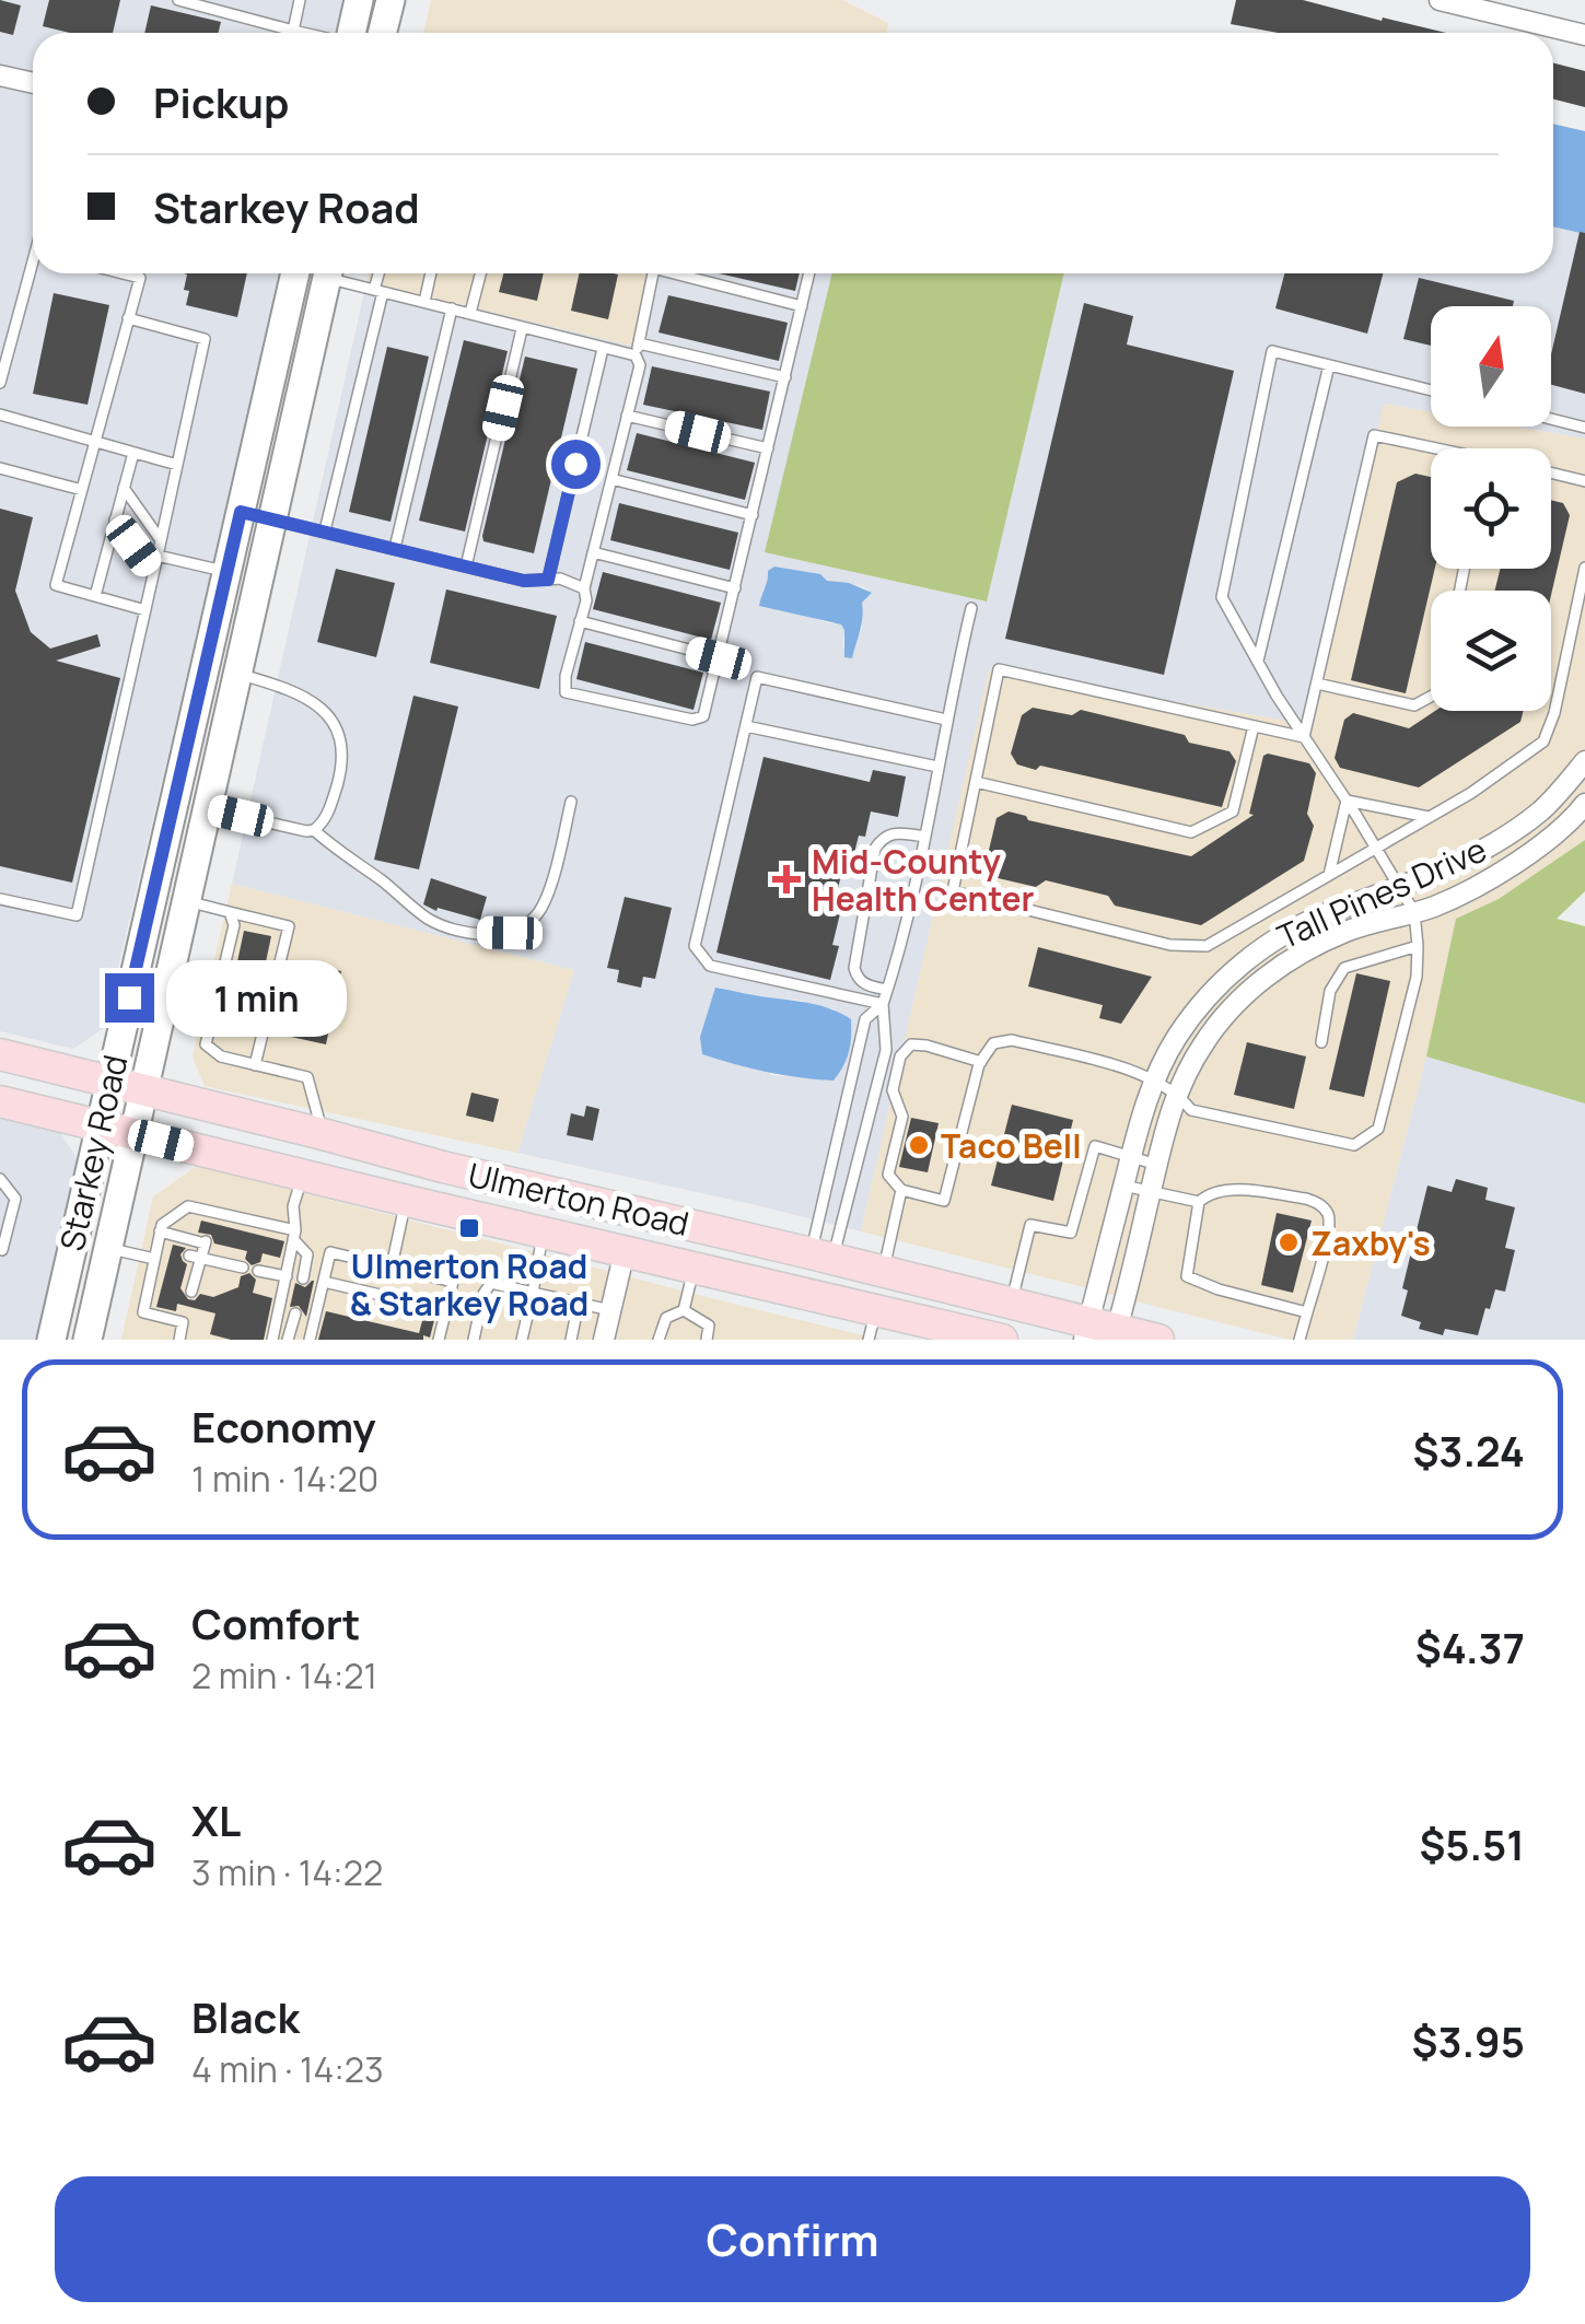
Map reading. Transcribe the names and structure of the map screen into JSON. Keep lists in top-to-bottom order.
{
  "streets": {
    "main road": ["Starkey Road", "Ulmerton Road"],
    "street": ["Tall Pines Drive"]
  },
  "crossings": [
    ["Tall Pines Drive", "Ulmerton Road"],
    ["Starkey Road", "Ulmerton Road"]
  ],
  "places": {
    "health": ["Mid-County Health Center"],
    "other": ["Taco Bell", "Zaxby's"],
    "transit": ["Ulmerton Road & Starkey Road"]
  },
  "north": "top",
  "page": {
    "banner": ["Pickup", "Starkey Road"],
    "bubble": "1 min",
    "list": [
      {
        "name": "Economy",
        "note": "1 min · 14:20",
        "value": "$3.24"
      },
      {
        "name": "Comfort",
        "note": "2 min · 14:21",
        "value": "$4.37"
      },
      {
        "name": "XL",
        "note": "3 min · 14:22",
        "value": "$5.51"
      },
      {
        "name": "Black",
        "note": "4 min · 14:23",
        "value": "$3.95"
      }
    ],
    "buttons": "Confirm"
  }
}
